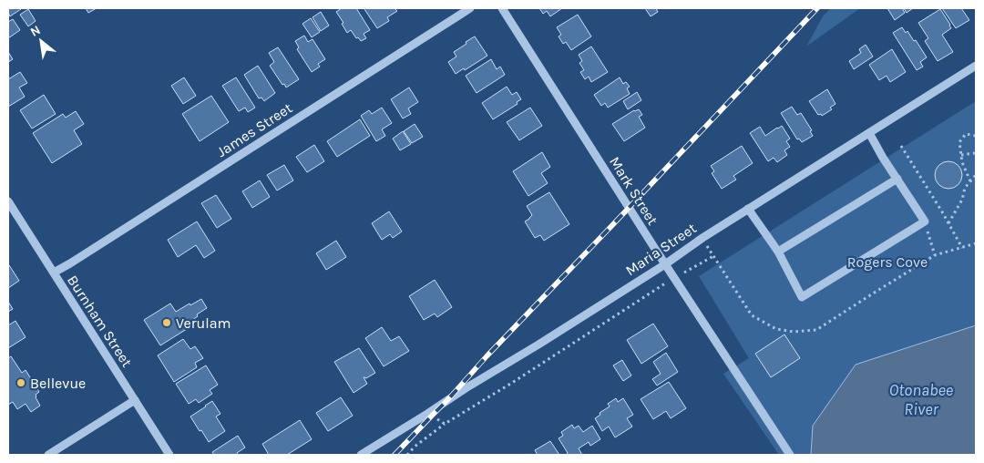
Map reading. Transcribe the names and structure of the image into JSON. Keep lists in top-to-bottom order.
{
  "streets": {
    "street": [
      "James Street",
      "Mark Street",
      "Maria Street",
      "Burnham Street"
    ]
  },
  "crossings": [
    ["James Street", "Burnham Street"],
    ["Mark Street", "Maria Street"]
  ],
  "water": ["Otonabee River"],
  "parks": ["Rogers Cove"],
  "places": ["Verulam", "Bellevue"],
  "north": "top left"
}
